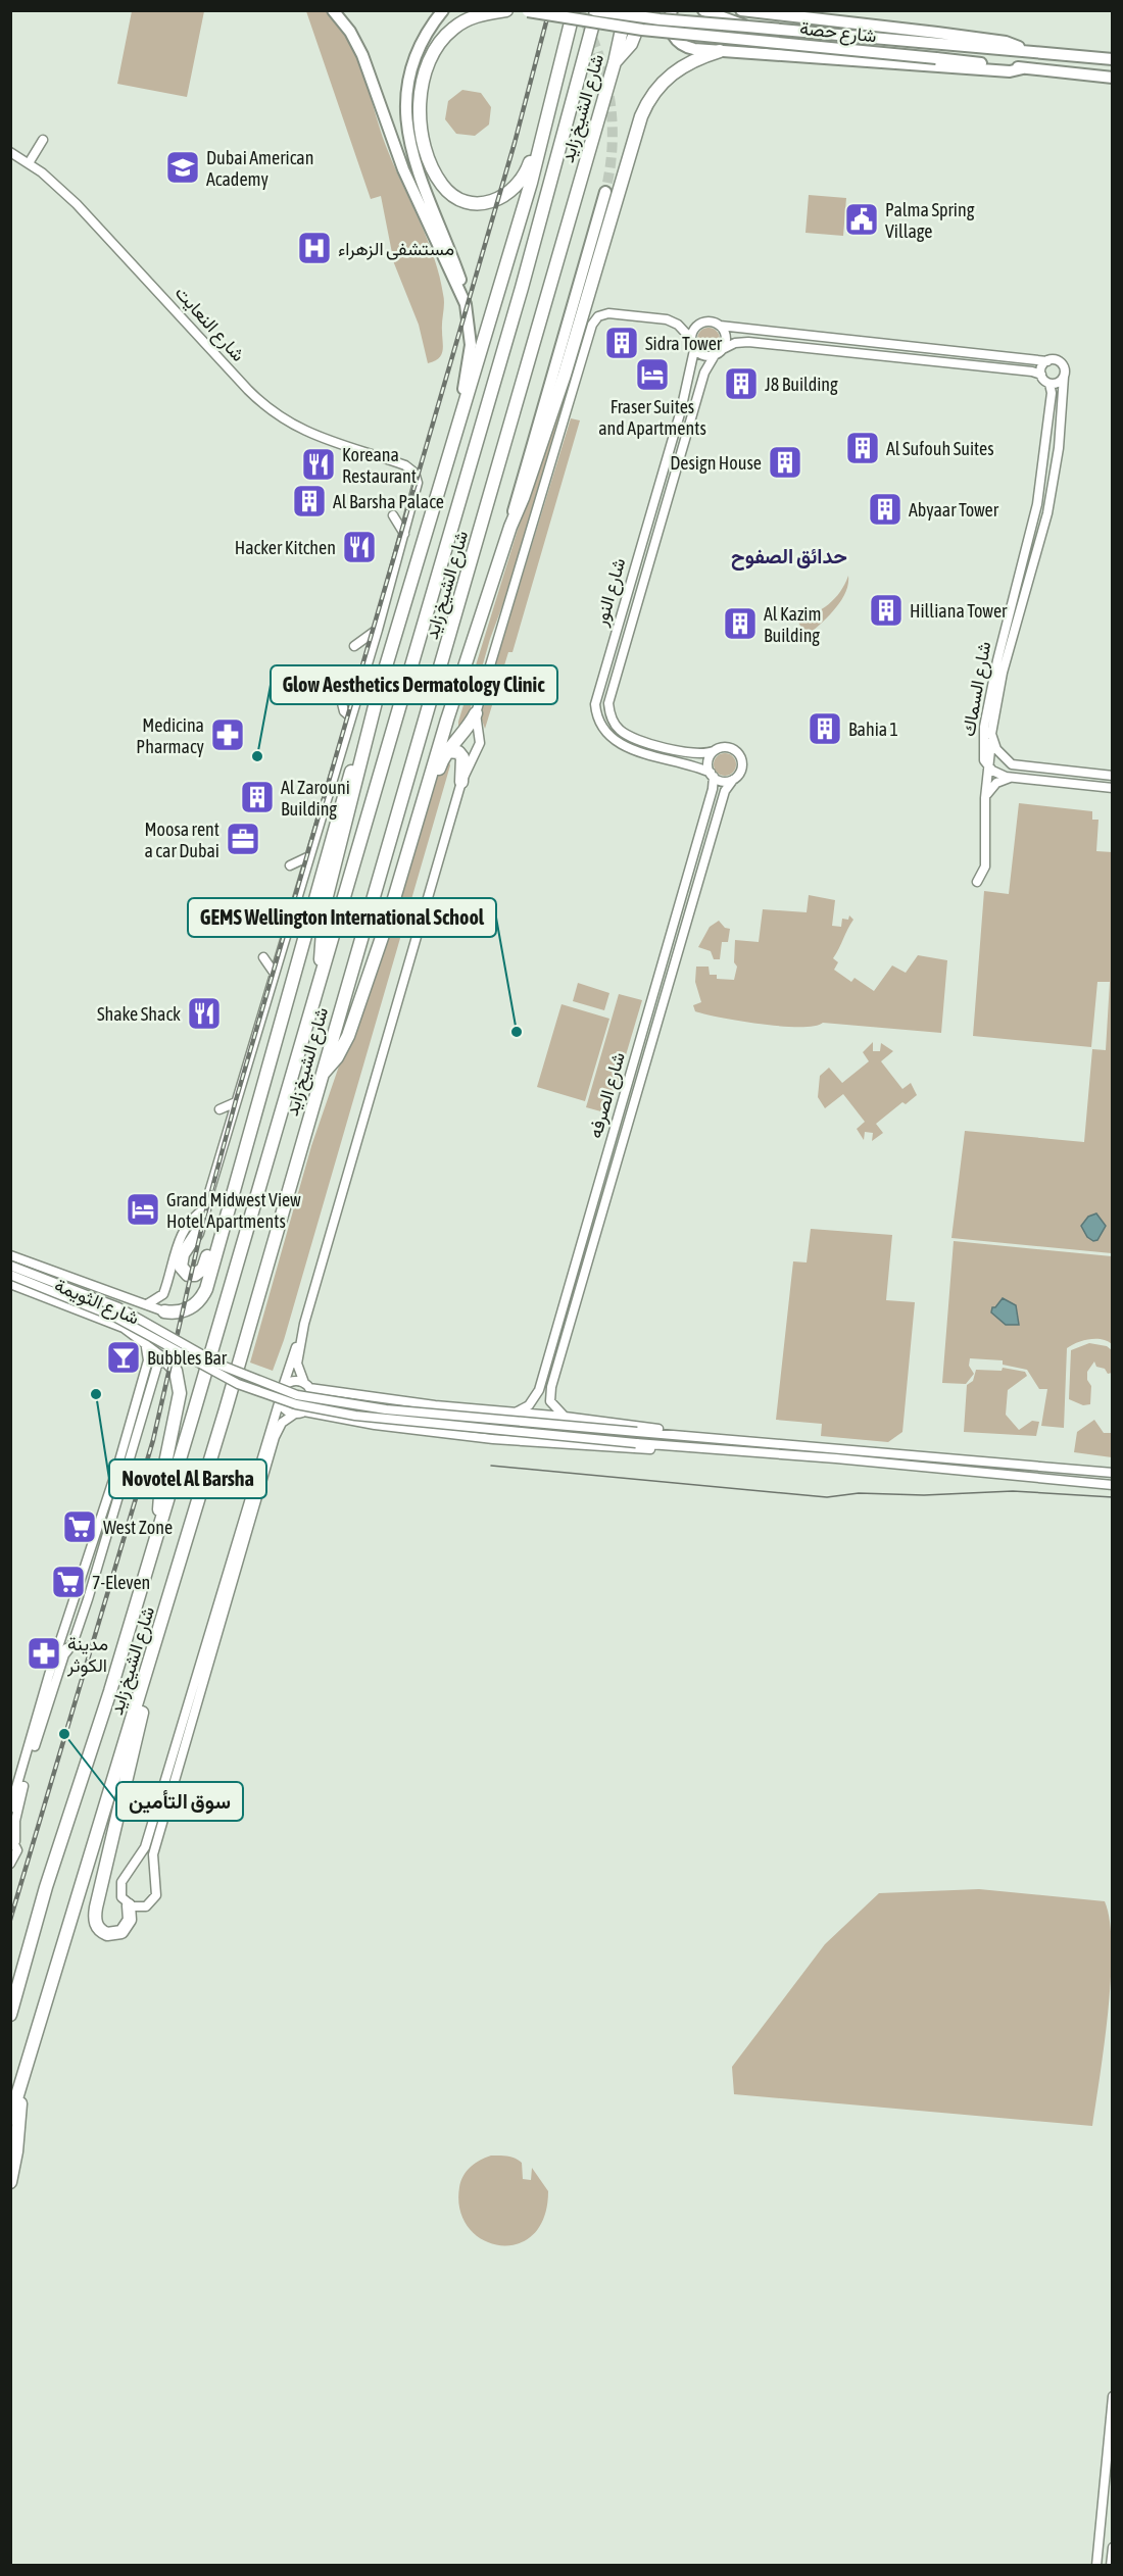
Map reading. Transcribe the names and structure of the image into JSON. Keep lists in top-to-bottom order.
{
  "streets": {
    "highway": ["شارع الشيخ زايد"],
    "main road": ["شارع حصة"],
    "street": [
      "شارع النعايت",
      "شارع النور",
      "شارع السماك",
      "شارع الصرفه",
      "شارع الثويمة"
    ]
  },
  "crossings": [
    ["شارع حصة", "شارع الشيخ زايد"],
    ["شارع النور", "شارع الصرفه"]
  ],
  "districts": ["حدائق الصفوح"],
  "places": {
    "school or university": ["Dubai American Academy"],
    "public building": ["Palma Spring Village"],
    "hospital": ["مستشفى الزهراء"],
    "building": [
      "Sidra Tower",
      "J8 Building",
      "Al Sufouh Suites",
      "Design House",
      "Al Barsha Palace",
      "Abyaar Tower",
      "Hilliana Tower",
      "Al Kazim Building",
      "Bahia 1",
      "Al Zarouni Building"
    ],
    "hotel": ["Fraser Suites and Apartments", "Grand Midwest View Hotel Apartments"],
    "restaurant": ["Koreana Restaurant", "Hacker Kitchen", "Shake Shack"],
    "pharmacy": ["Medicina Pharmacy", "مدينة الكوثر"],
    "other": [
      "Glow Aesthetics Dermatology Clinic",
      "GEMS Wellington International School",
      "Novotel Al Barsha",
      "سوق التأمين"
    ],
    "office": ["Moosa rent a car Dubai"],
    "bar": ["Bubbles Bar"],
    "supermarket": ["West Zone", "7-Eleven"]
  }
}
